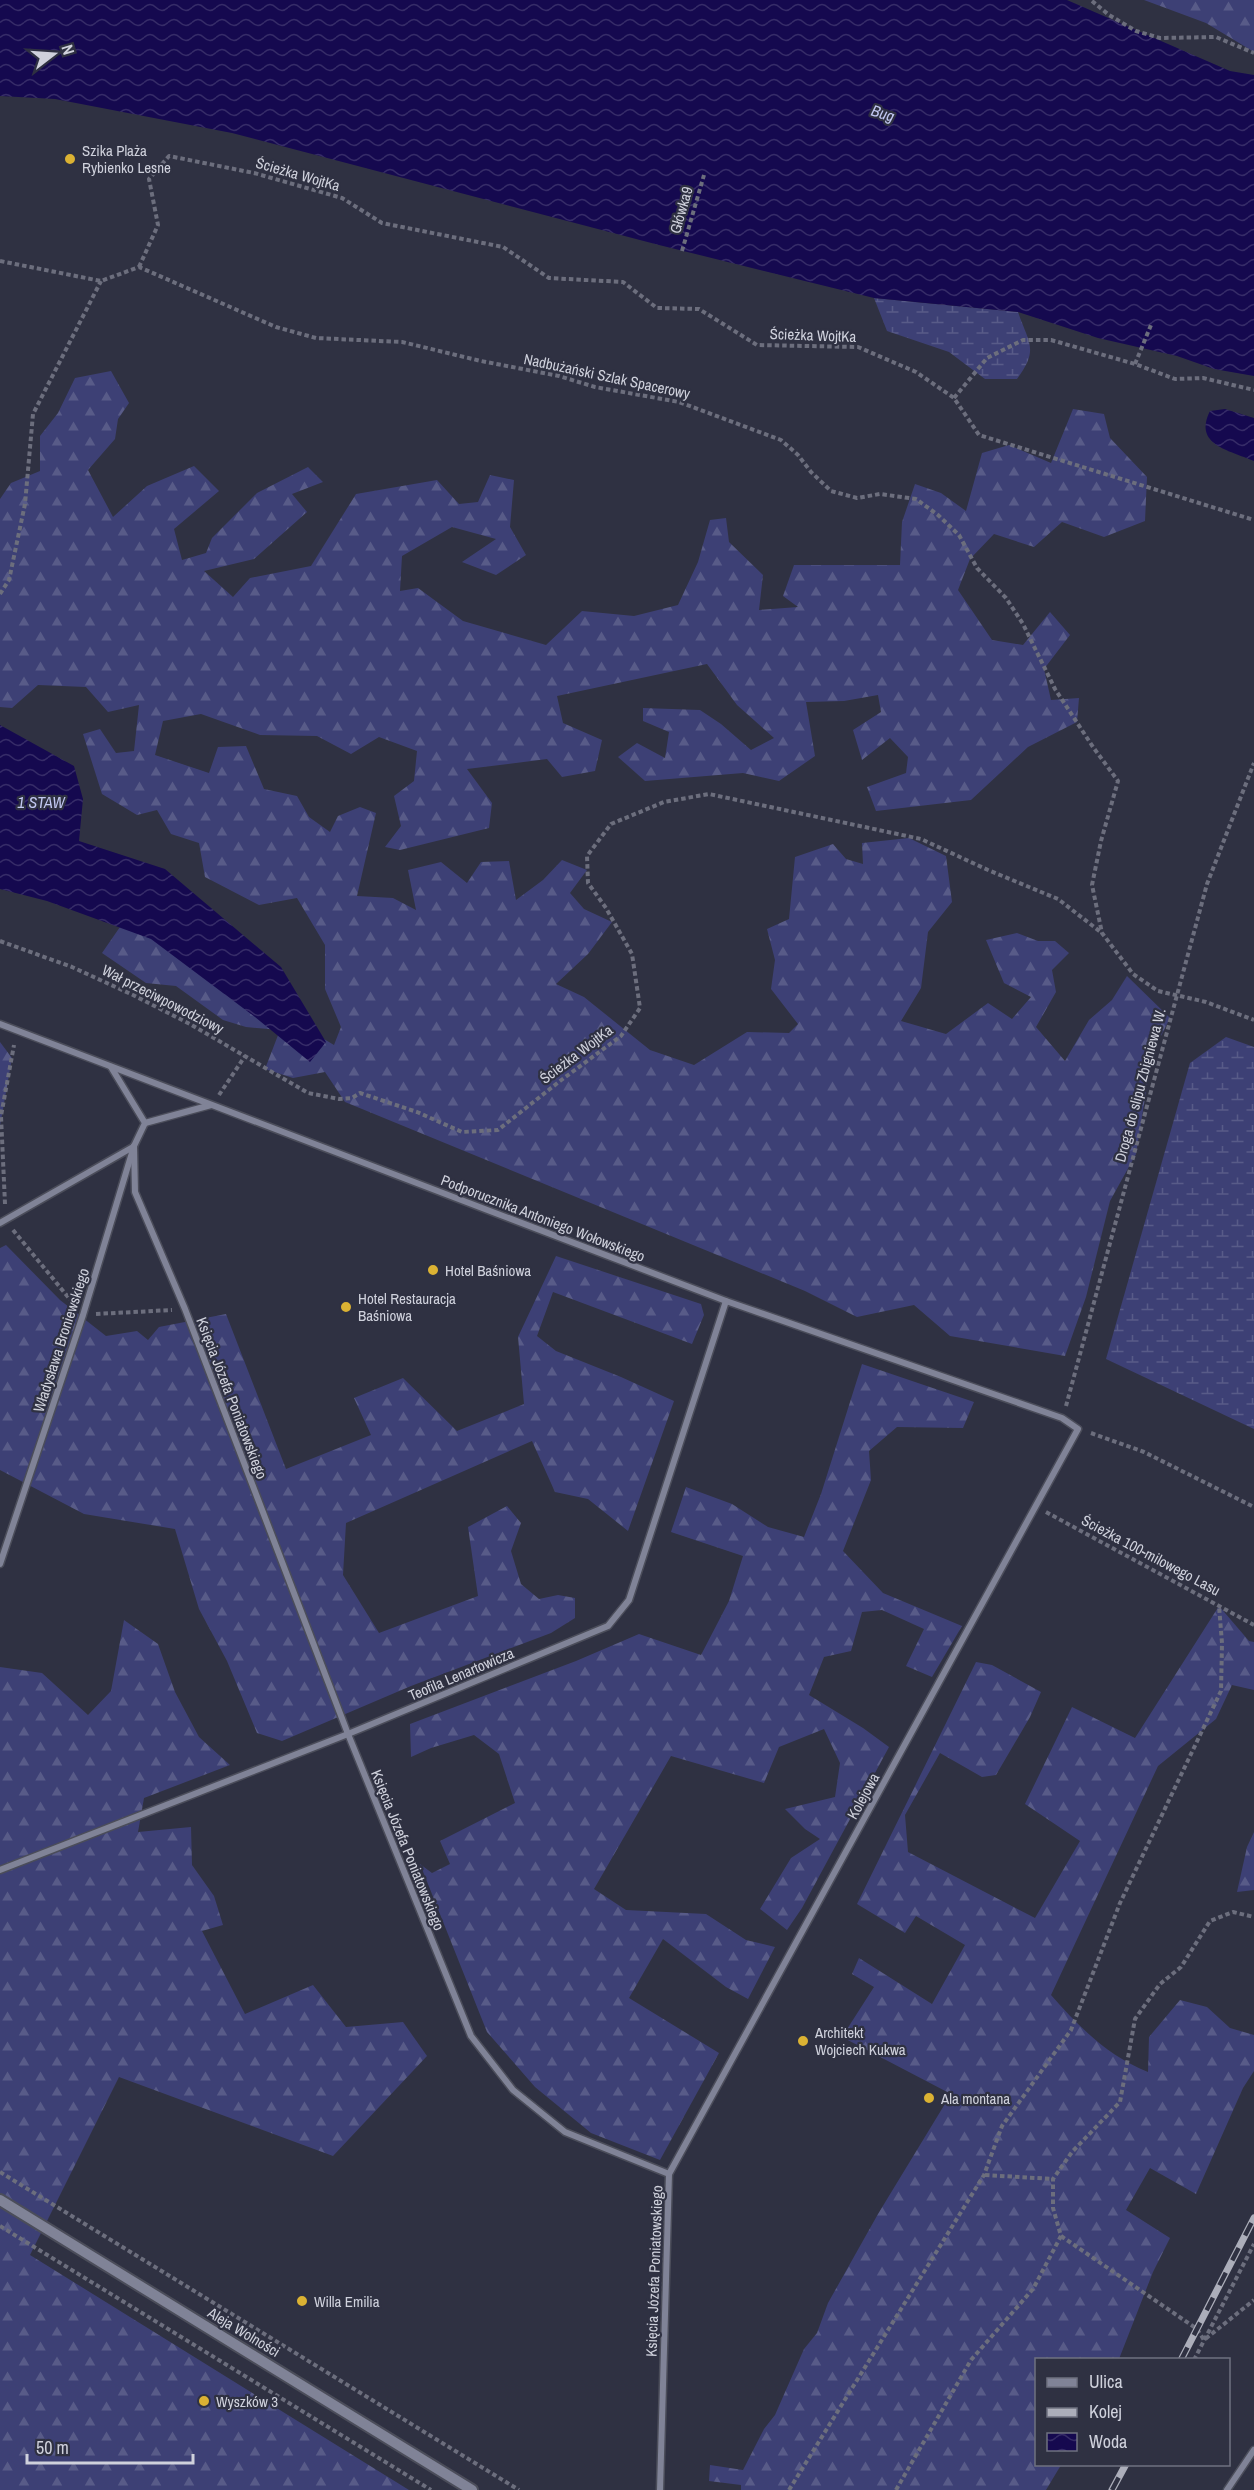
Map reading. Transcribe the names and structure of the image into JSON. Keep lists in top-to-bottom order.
{
  "streets": {
    "street": [
      "Podporucznika Antoniego Wołowskiego",
      "Władysława Broniewskiego",
      "Księcia Józefa Poniatowskiego",
      "Teofila Lenartowicza",
      "Kolejowa",
      "Aleja Wolności"
    ],
    "path": [
      "Ścieżka WojtKa",
      "Główka9",
      "Nadbużański Szlak Spacerowy",
      "Wał przeciwpowodziowy",
      "Droga do slipu Zbigniewa W.",
      "Ścieżka 100-milowego Lasu"
    ]
  },
  "crossings": [
    ["Ścieżka WojtKa", "Nadbużański Szlak Spacerowy"],
    ["Ścieżka WojtKa", "Wał przeciwpowodziowy"],
    ["Nadbużański Szlak Spacerowy", "Droga do slipu Zbigniewa W."],
    ["Droga do slipu Zbigniewa W.", "Podporucznika Antoniego Wołowskiego"],
    ["Podporucznika Antoniego Wołowskiego", "Teofila Lenartowicza"],
    ["Podporucznika Antoniego Wołowskiego", "Kolejowa"],
    ["Władysława Broniewskiego", "Księcia Józefa Poniatowskiego"],
    ["Księcia Józefa Poniatowskiego", "Teofila Lenartowicza"],
    ["Księcia Józefa Poniatowskiego", "Kolejowa"],
    ["Ścieżka 100-milowego Lasu", "Kolejowa"]
  ],
  "water": ["Bug", "1 STAW"],
  "places": [
    "Szika Plaża Rybienko Lesne",
    "Hotel Baśniowa",
    "Hotel Restauracja Baśniowa",
    "Architekt Wojciech Kukwa",
    "Ala montana",
    "Willa Emilia",
    "Wyszków 3"
  ],
  "legend": ["Ulica", "Kolej", "Woda"],
  "scale_bar": "50 m",
  "north": "right"
}
